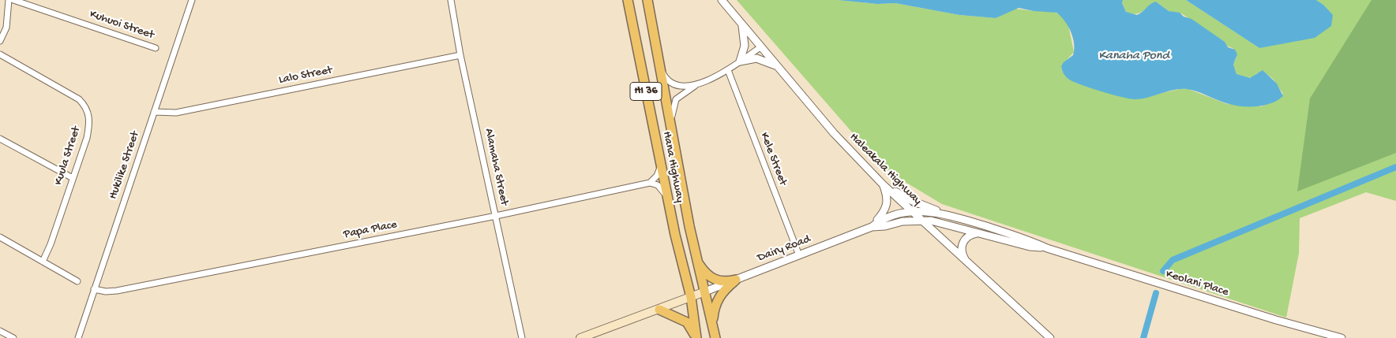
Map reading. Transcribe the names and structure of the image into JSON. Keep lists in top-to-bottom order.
{
  "streets": {
    "main road": ["HI 36", "Hana Highway"],
    "street": [
      "Kuhuoi Street",
      "Lalo Street",
      "Kuula Street",
      "Kele Street",
      "Hukilike Street",
      "Alamaha Street",
      "Haleakala Highway",
      "Papa Place",
      "Dairy Road",
      "Keolani Place"
    ]
  },
  "crossings": [
    ["Lalo Street", "Hukilike Street"],
    ["Lalo Street", "Alamaha Street"],
    ["Kele Street", "Dairy Road"],
    ["Hukilike Street", "Papa Place"],
    ["Alamaha Street", "Papa Place"],
    ["Hana Highway", "Dairy Road"],
    ["Haleakala Highway", "Dairy Road"],
    ["Haleakala Highway", "Keolani Place"],
    ["Dairy Road", "Keolani Place"]
  ],
  "water": ["Kanaha Pond"]
}
